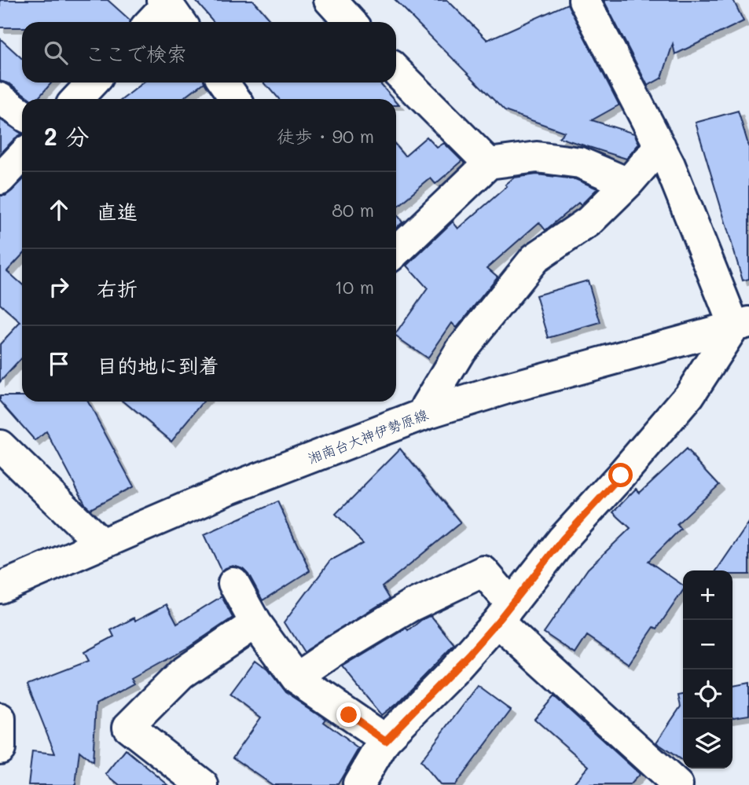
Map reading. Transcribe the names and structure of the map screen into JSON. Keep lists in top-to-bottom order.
{
  "streets": {
    "street": ["湘南台大神伊勢原線"]
  },
  "page": {
    "search": "ここで検索",
    "heading": ["2 分", "徒歩 · 90 m"],
    "list": [
      ["直進", "80 m"],
      ["右折", "10 m"],
      "目的地に到着"
    ],
    "map_buttons": ["+", "−"]
  }
}
